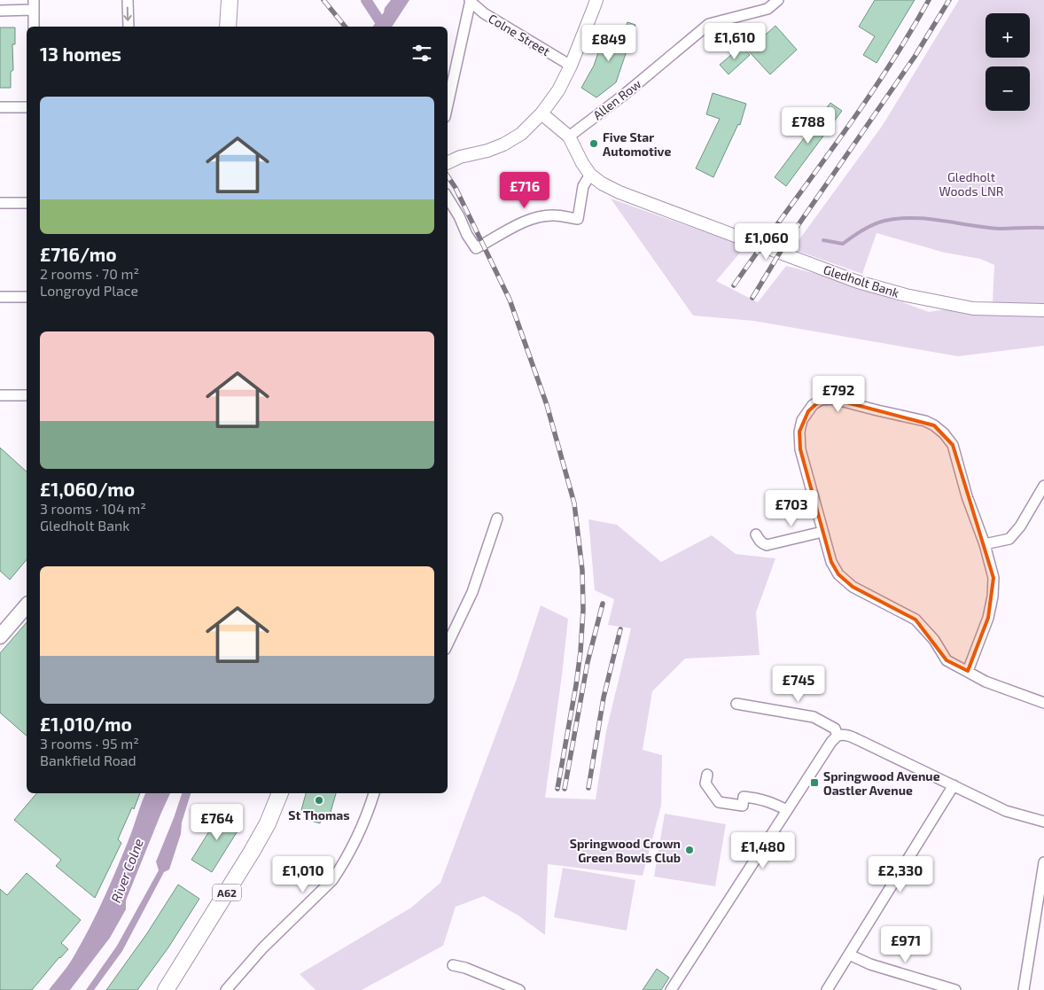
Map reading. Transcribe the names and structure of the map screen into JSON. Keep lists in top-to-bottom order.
{
  "streets": {
    "main road": ["A62"],
    "street": ["Colne Street", "Allen Row", "Gledholt Bank"]
  },
  "crossings": [
    ["Allen Row", "Gledholt Bank"]
  ],
  "water": ["River Colne"],
  "parks": ["Gledholt Woods LNR"],
  "places": {
    "other": ["Five Star Automotive", "St Thomas", "Springwood Crown Green Bowls Club"],
    "transit": ["Springwood Avenue Oastler Avenue"]
  },
  "page": {
    "map_buttons": ["+", "−"],
    "price": [
      "£1,610",
      "£849",
      "£788",
      "£716",
      "£1,060",
      "£792",
      "£703",
      "£745",
      "£764",
      "£1,480",
      "£1,010",
      "£2,330",
      "£971"
    ],
    "heading": "13 homes",
    "list": [
      {
        "name": "£716/mo",
        "note": "2 rooms · 70 m² · Longroyd Place"
      },
      {
        "name": "£1,060/mo",
        "note": "3 rooms · 104 m² · Gledholt Bank"
      },
      {
        "name": "£1,010/mo",
        "note": "3 rooms · 95 m² · Bankfield Road"
      }
    ]
  }
}
